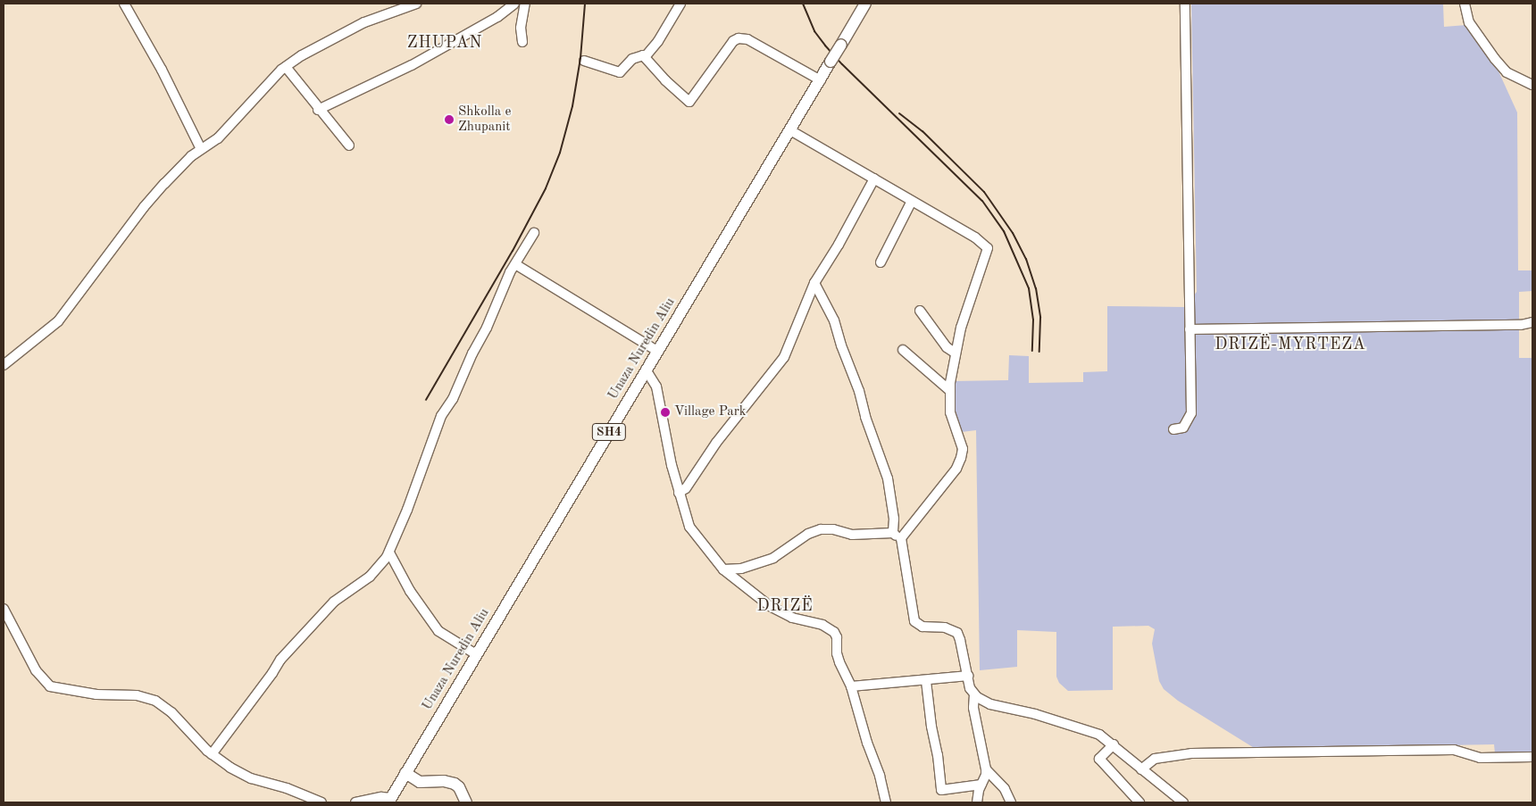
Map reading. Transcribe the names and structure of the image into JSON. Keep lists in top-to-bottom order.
{
  "streets": {
    "main road": ["Unaza Nuredin Aliu", "SH4"]
  },
  "districts": ["ZHUPAN", "DRIZË-MYRTEZA", "DRIZË"],
  "places": ["Shkolla e Zhupanit", "Village Park"]
}
